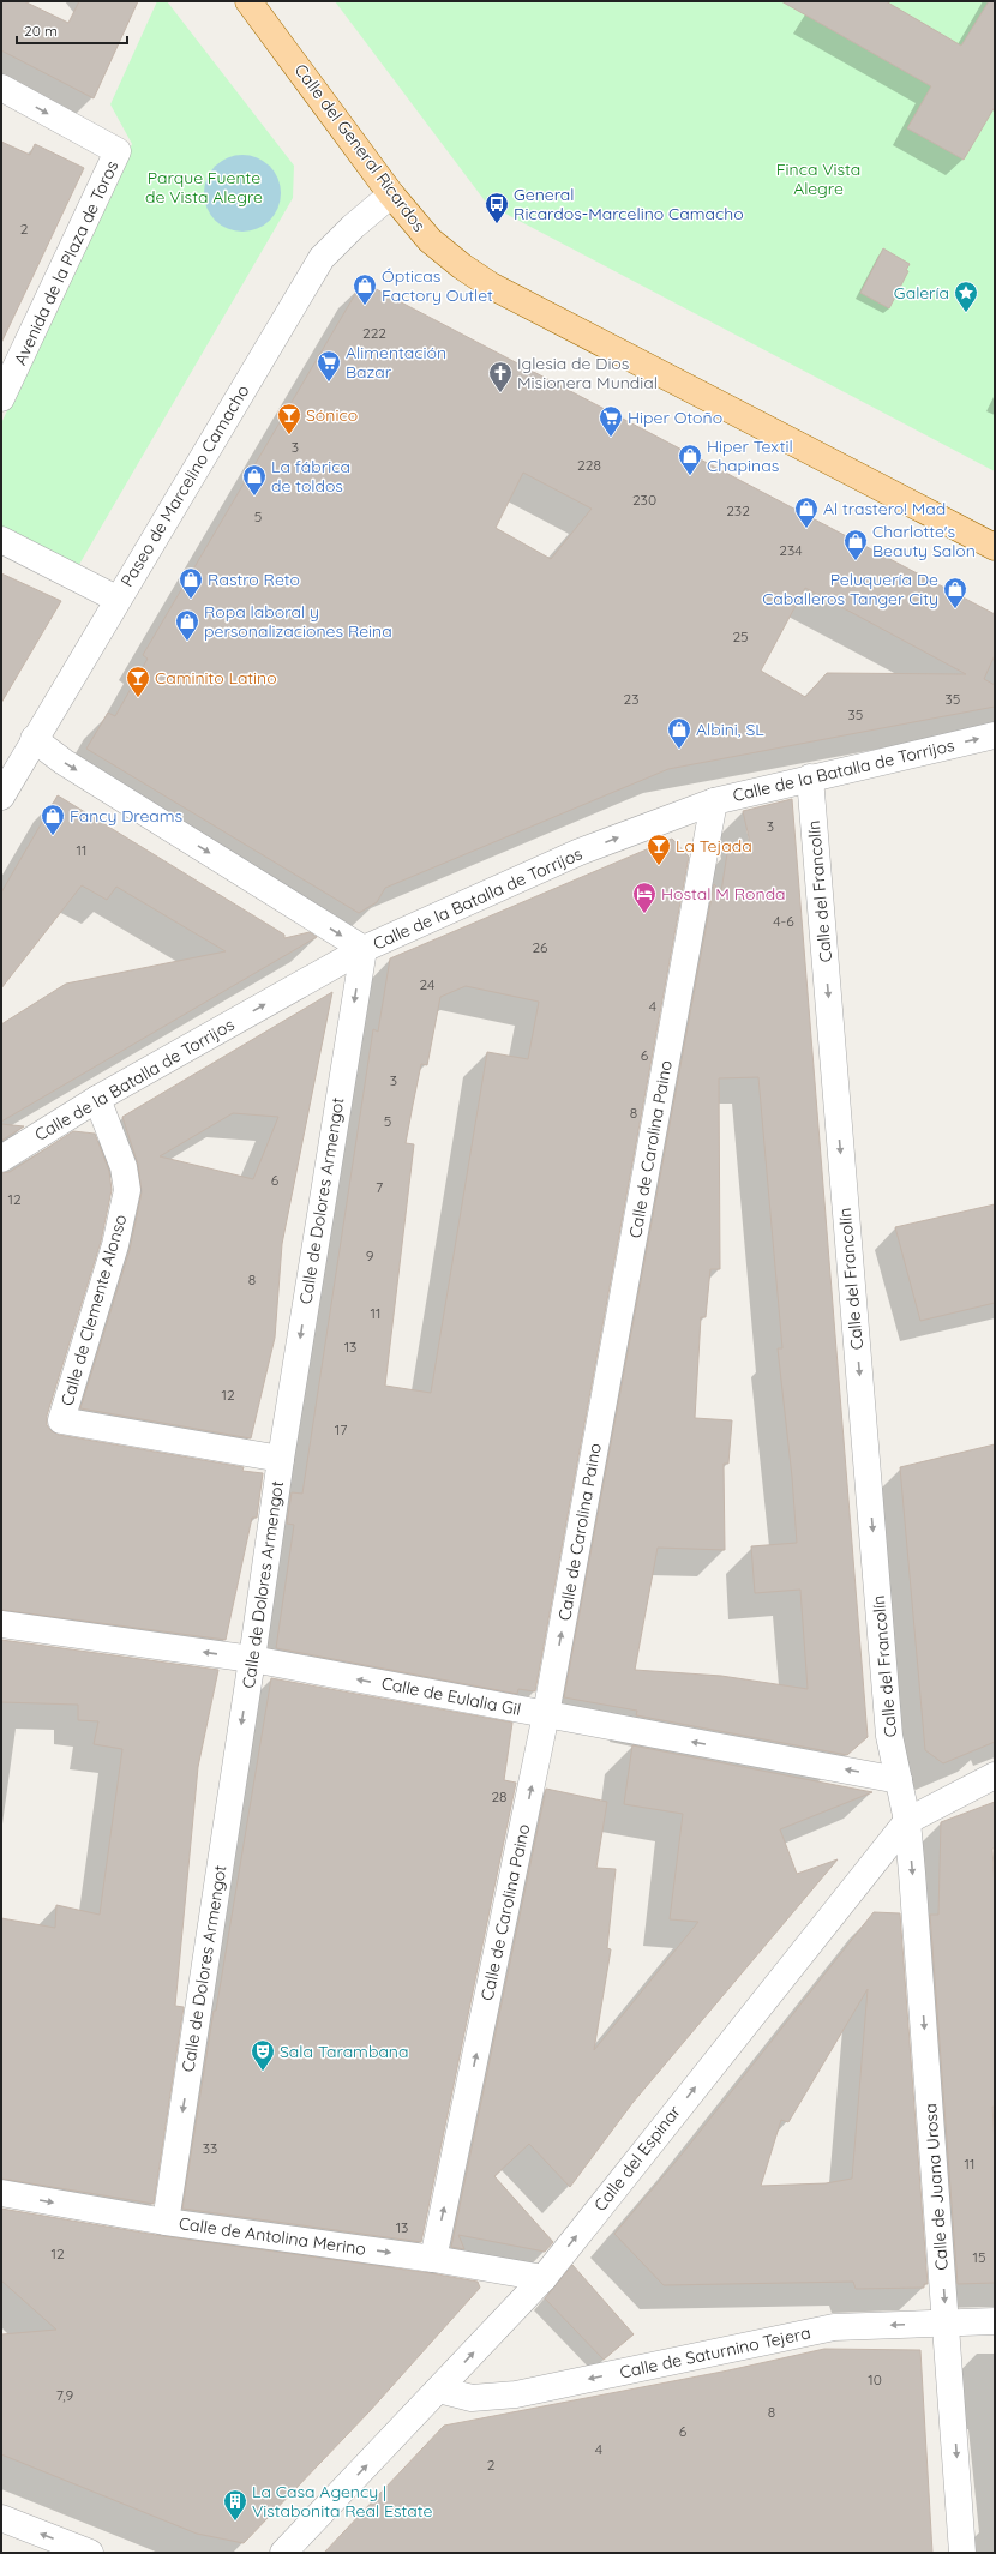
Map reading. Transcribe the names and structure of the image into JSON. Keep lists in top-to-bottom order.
{
  "streets": {
    "main road": ["Calle del General Ricardos"],
    "street": [
      "Avenida de la Plaza de Toros",
      "Paseo de Marcelino Camacho",
      "Calle de la Batalla de Torrijos",
      "Calle del Francolín",
      "Calle de Carolina Paino",
      "Calle de Dolores Armengot",
      "Calle de Clemente Alonso",
      "Calle de Eulalia Gil",
      "Calle del Espinar",
      "Calle de Juana Urosa",
      "Calle de Antolina Merino",
      "Calle de Saturnino Tejera"
    ]
  },
  "crossings": [
    ["Calle del General Ricardos", "Paseo de Marcelino Camacho"],
    ["Calle de la Batalla de Torrijos", "Calle del Francolín"],
    ["Calle de la Batalla de Torrijos", "Calle de Carolina Paino"],
    ["Calle de la Batalla de Torrijos", "Calle de Dolores Armengot"],
    ["Calle de la Batalla de Torrijos", "Calle de Clemente Alonso"],
    ["Calle del Francolín", "Calle de Eulalia Gil"],
    ["Calle del Francolín", "Calle del Espinar"],
    ["Calle del Francolín", "Calle de Juana Urosa"],
    ["Calle de Carolina Paino", "Calle de Eulalia Gil"],
    ["Calle de Carolina Paino", "Calle de Antolina Merino"],
    ["Calle de Dolores Armengot", "Calle de Clemente Alonso"],
    ["Calle de Dolores Armengot", "Calle de Eulalia Gil"],
    ["Calle de Dolores Armengot", "Calle de Antolina Merino"],
    ["Calle del Espinar", "Calle de Juana Urosa"],
    ["Calle del Espinar", "Calle de Antolina Merino"],
    ["Calle del Espinar", "Calle de Saturnino Tejera"],
    ["Calle de Juana Urosa", "Calle de Saturnino Tejera"]
  ],
  "one_way": [
    "Calle de la Batalla de Torrijos",
    "Calle del Francolín",
    "Calle de Carolina Paino",
    "Calle de Dolores Armengot",
    "Calle de Eulalia Gil",
    "Calle del Espinar",
    "Calle de Juana Urosa",
    "Calle de Antolina Merino",
    "Calle de Saturnino Tejera"
  ],
  "parks": ["Finca Vista Alegre", "Parque Fuente de Vista Alegre"],
  "places": {
    "bus stop": ["General Ricardos-Marcelino Camacho"],
    "shop": [
      "Ópticas Factory Outlet",
      "Hiper Textil Chapinas",
      "La fábrica de toldos",
      "Al trastero! Mad",
      "Charlotte's Beauty Salon",
      "Rastro Reto",
      "Peluquería De Caballeros Tanger City",
      "Ropa laboral y personalizaciones Reina",
      "Albini, SL",
      "Fancy Dreams"
    ],
    "place": ["Galería"],
    "supermarket": ["Alimentación Bazar", "Hiper Otoño"],
    "church": ["Iglesia de Dios Misionera Mundial"],
    "bar": ["Sónico", "Caminito Latino", "La Tejada"],
    "hotel": ["Hostal M Ronda"],
    "theatre": ["Sala Tarambana"],
    "building": ["La Casa Agency | Vistabonita Real Estate"]
  },
  "house_numbers": [
    "2",
    "222",
    "3",
    "228",
    "230",
    "232",
    "5",
    "234",
    "25",
    "23",
    "35",
    "35",
    "3",
    "11",
    "4-6",
    "26",
    "24",
    "4",
    "6",
    "3",
    "8",
    "5",
    "6",
    "7",
    "12",
    "9",
    "8",
    "11",
    "13",
    "12",
    "17",
    "28",
    "33",
    "11",
    "13",
    "12",
    "15",
    "10",
    "7,9",
    "8",
    "6",
    "4",
    "2"
  ],
  "scale_bar": "20 m"
}
